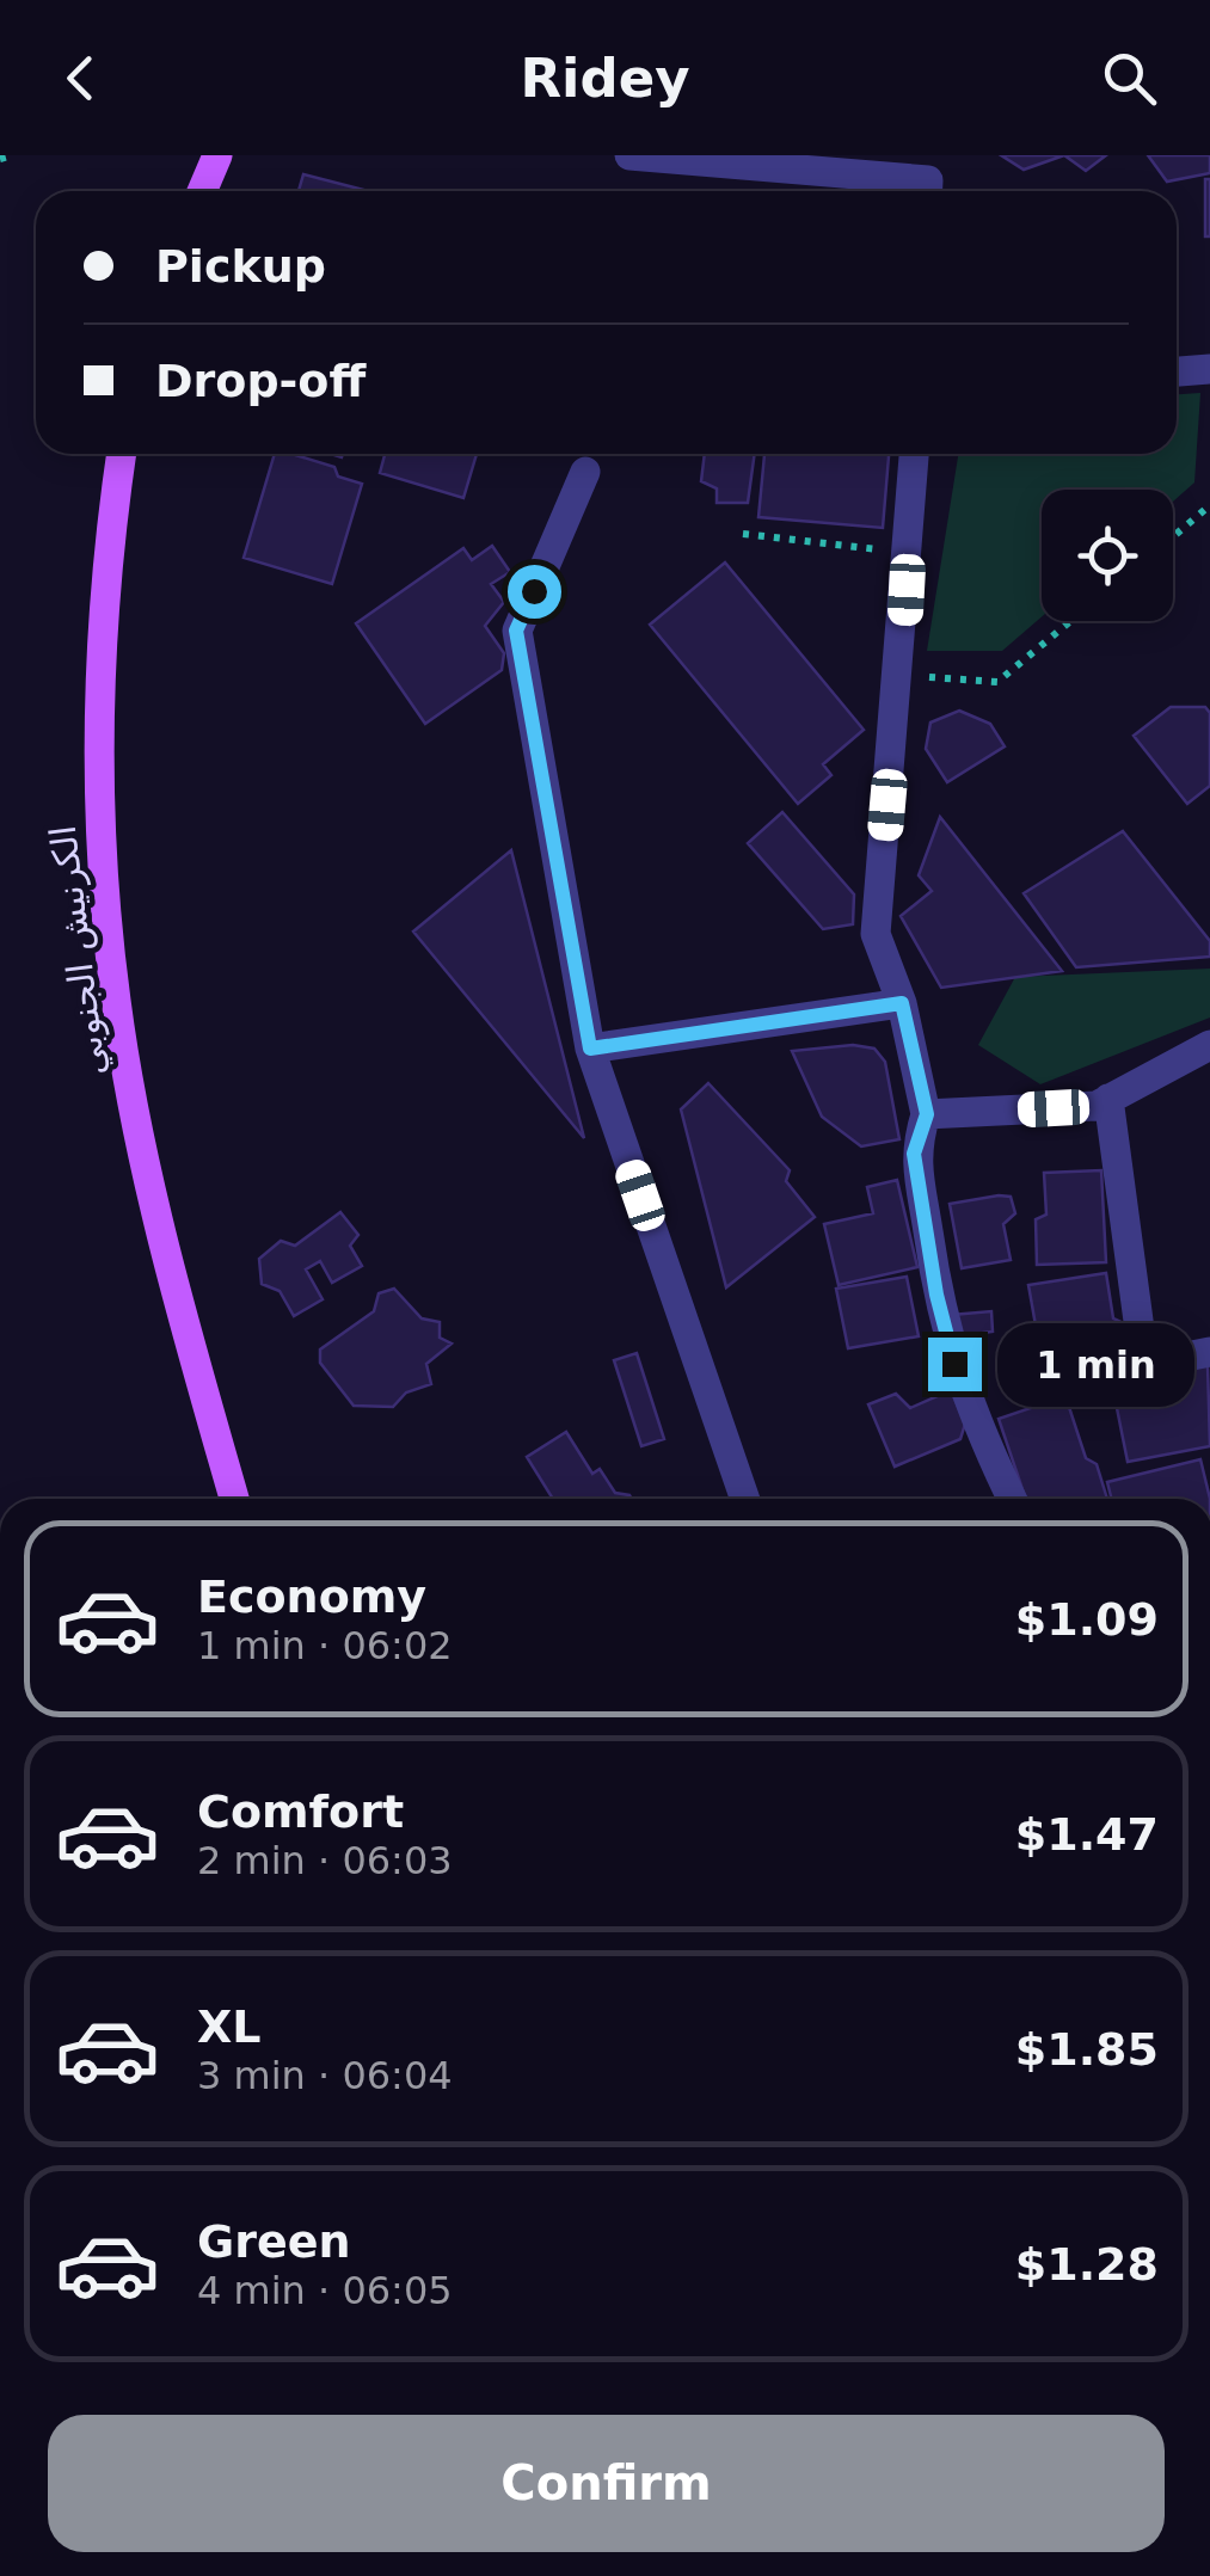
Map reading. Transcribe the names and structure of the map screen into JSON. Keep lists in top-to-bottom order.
{
  "streets": {
    "main road": ["الكرنيش الجنوبي"]
  },
  "page": {
    "header": "Ridey",
    "banner": ["Pickup", "Drop-off"],
    "bubble": "1 min",
    "list": [
      {
        "name": "Economy",
        "note": "1 min · 06:02",
        "value": "$1.09"
      },
      {
        "name": "Comfort",
        "note": "2 min · 06:03",
        "value": "$1.47"
      },
      {
        "name": "XL",
        "note": "3 min · 06:04",
        "value": "$1.85"
      },
      {
        "name": "Green",
        "note": "4 min · 06:05",
        "value": "$1.28"
      }
    ],
    "buttons": "Confirm"
  }
}
